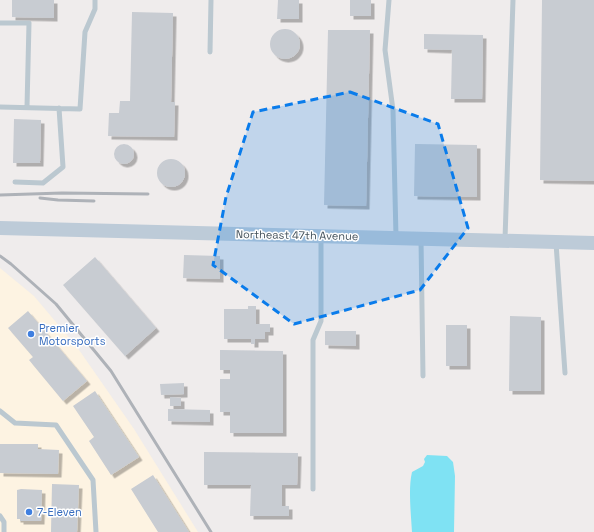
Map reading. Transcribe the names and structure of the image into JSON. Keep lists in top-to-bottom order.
{
  "streets": {
    "street": ["Northeast 47th Avenue"]
  },
  "places": ["Premier Motorsports", "7-Eleven"]
}
